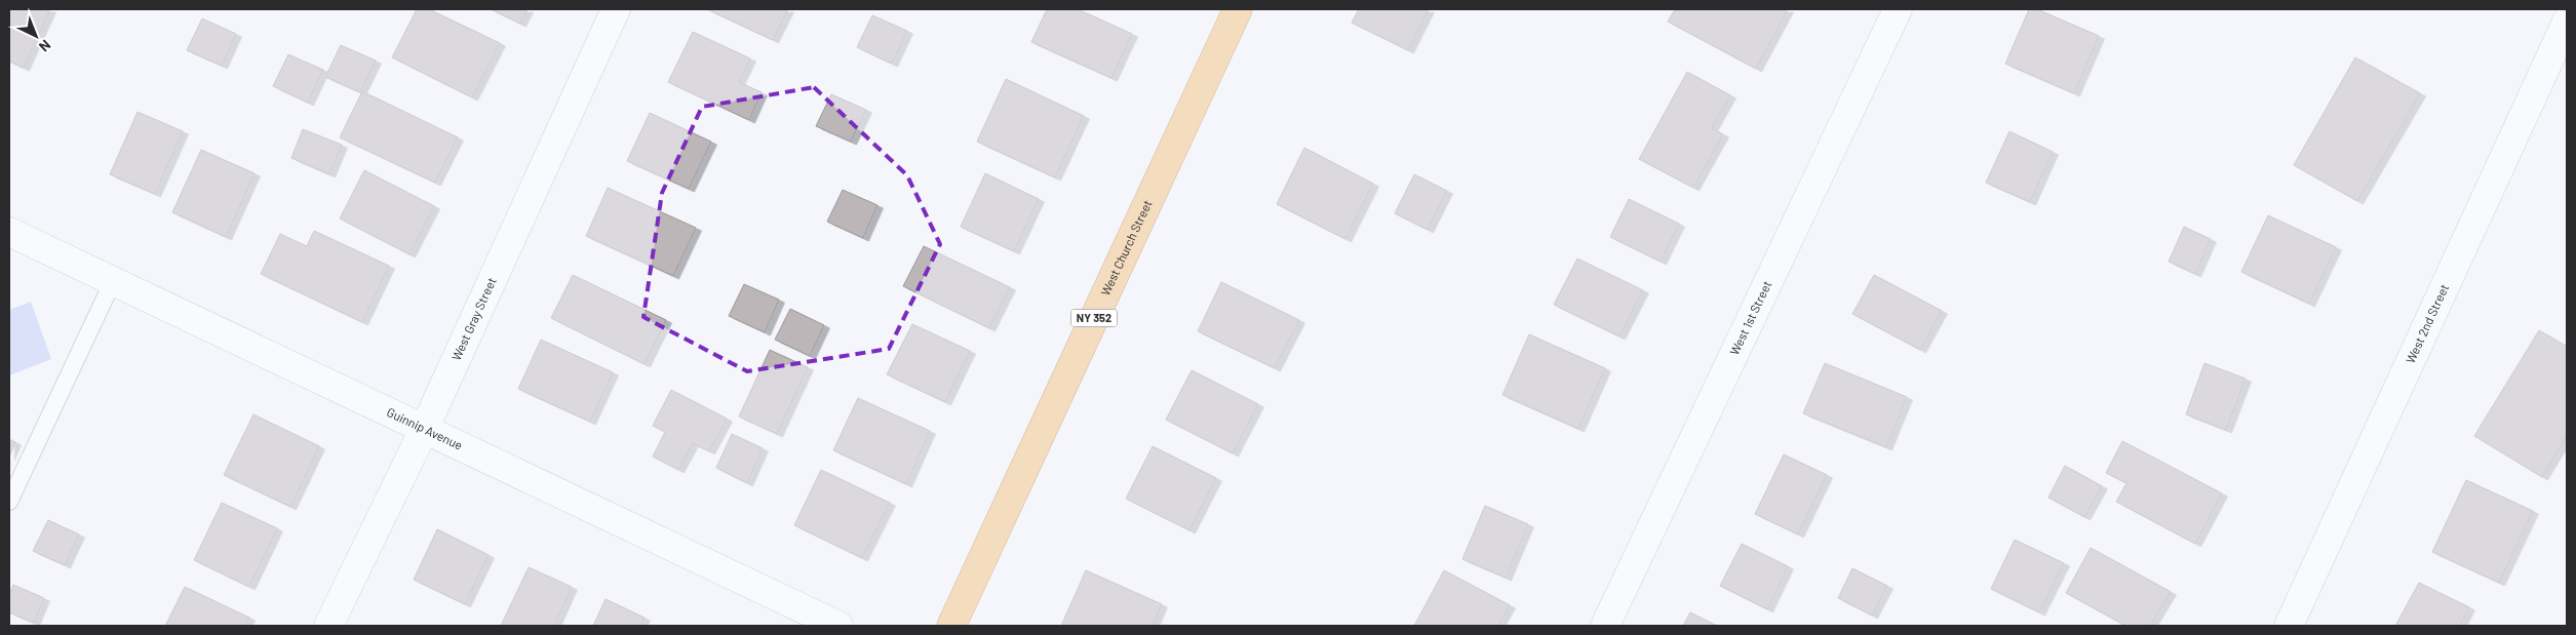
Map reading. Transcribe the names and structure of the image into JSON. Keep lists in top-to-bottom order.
{
  "streets": {
    "main road": ["West Church Street", "NY 352"],
    "street": [
      "West 1st Street",
      "West Gray Street",
      "West 2nd Street",
      "Guinnip Avenue"
    ]
  },
  "crossings": [
    ["West Gray Street", "Guinnip Avenue"]
  ],
  "north": "bottom right"
}
